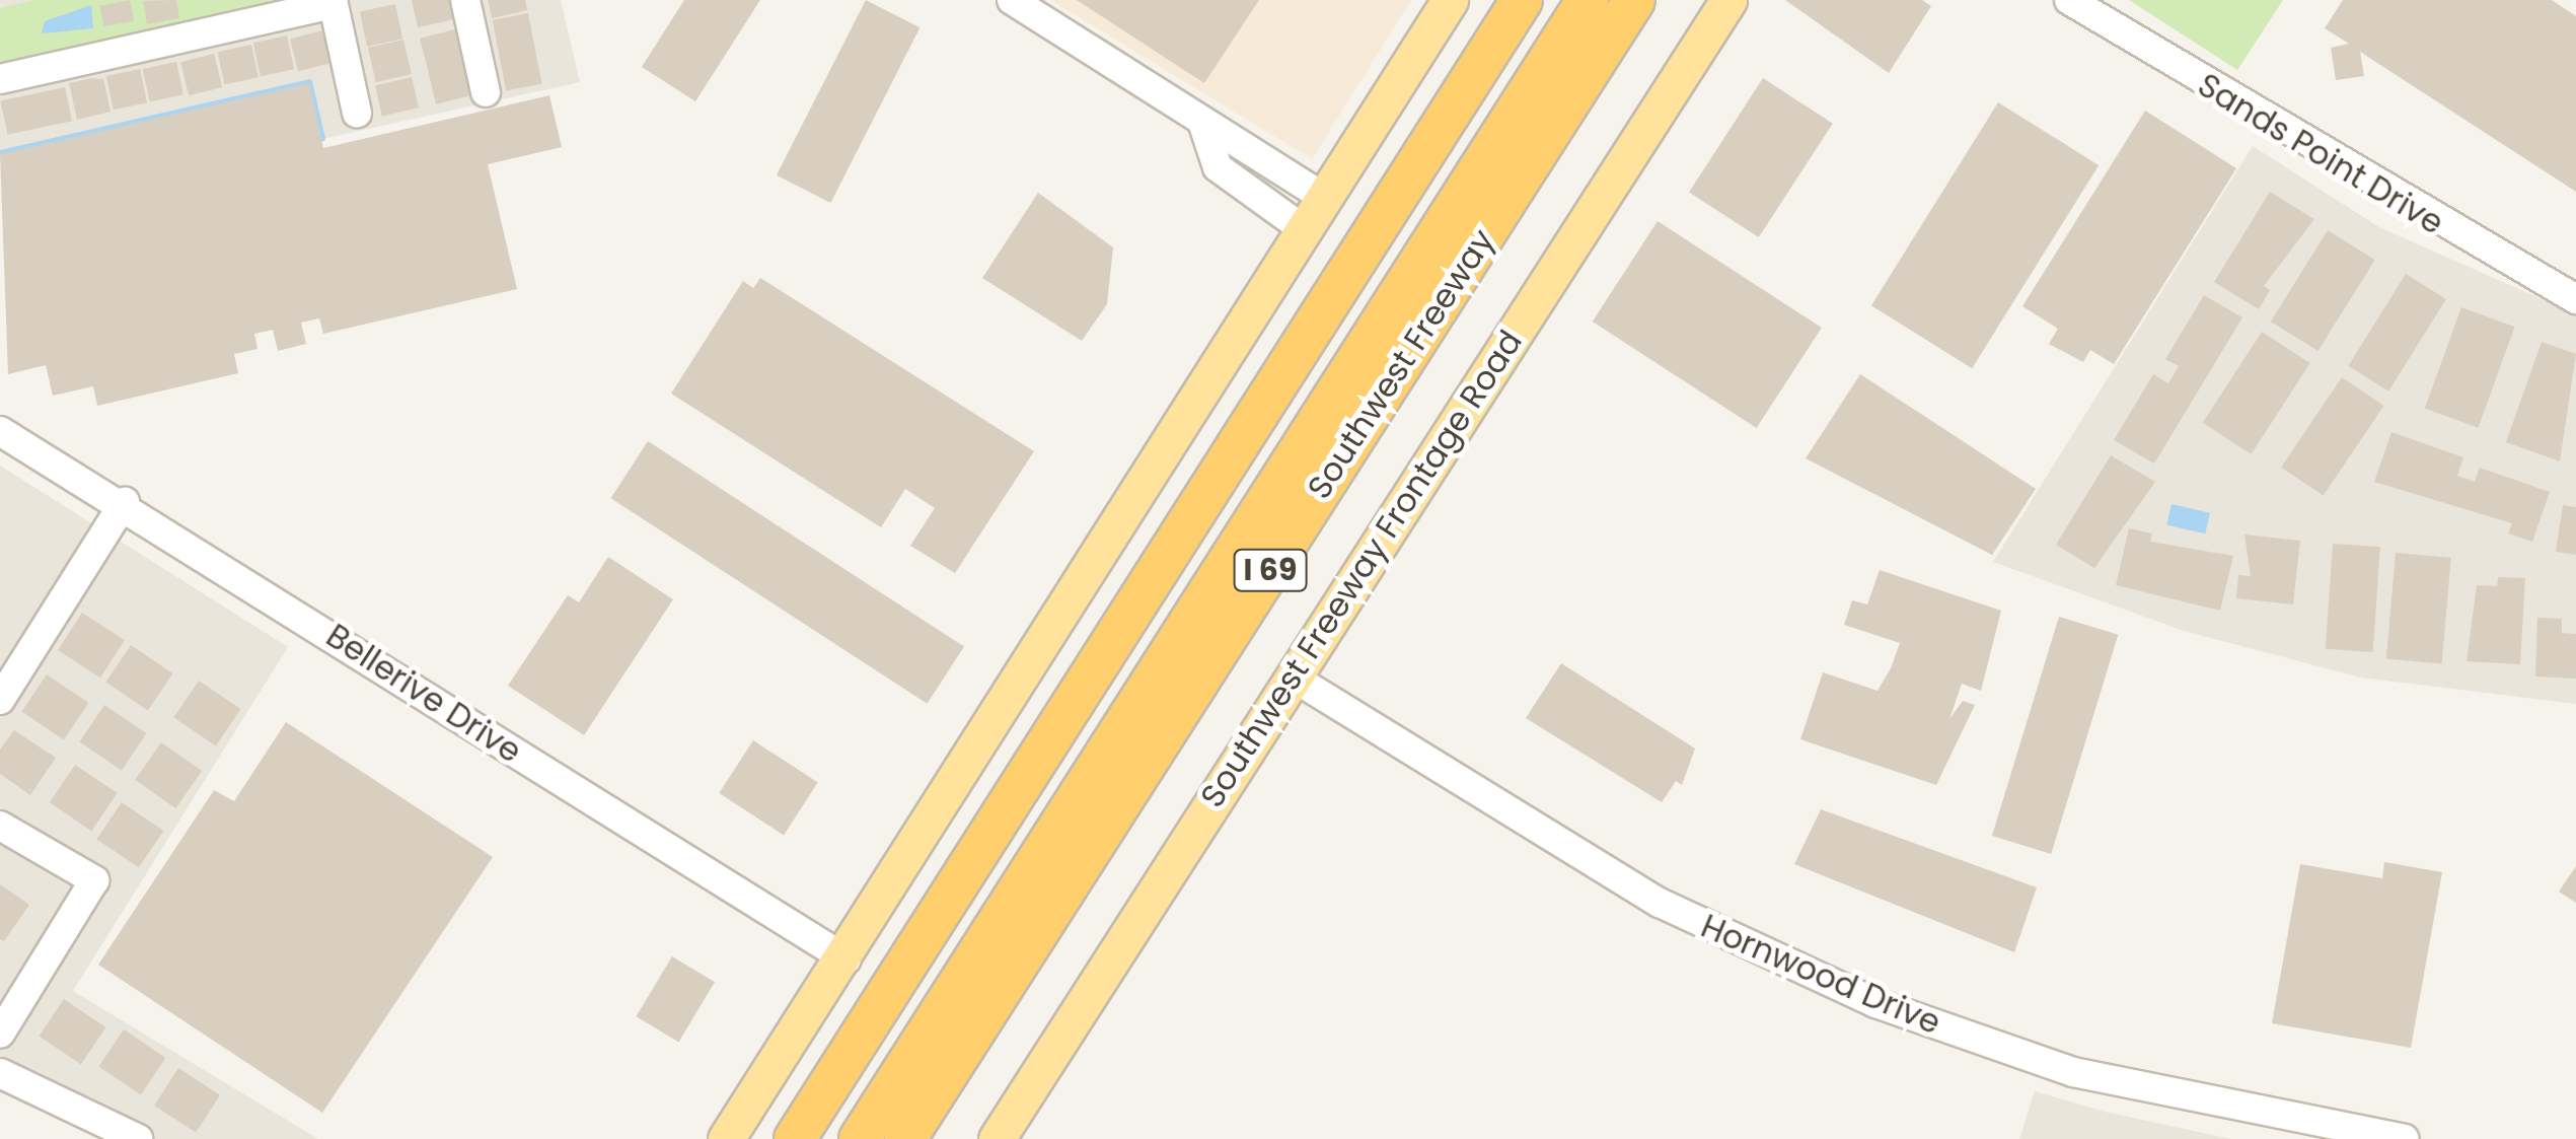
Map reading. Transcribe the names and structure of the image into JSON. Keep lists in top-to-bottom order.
{
  "streets": {
    "highway": ["Southwest Freeway", "I 69"],
    "main road": ["Southwest Freeway Frontage Road"],
    "street": ["Sands Point Drive", "Bellerive Drive", "Hornwood Drive"]
  },
  "crossings": [
    ["Southwest Freeway Frontage Road", "Hornwood Drive"]
  ]
}
